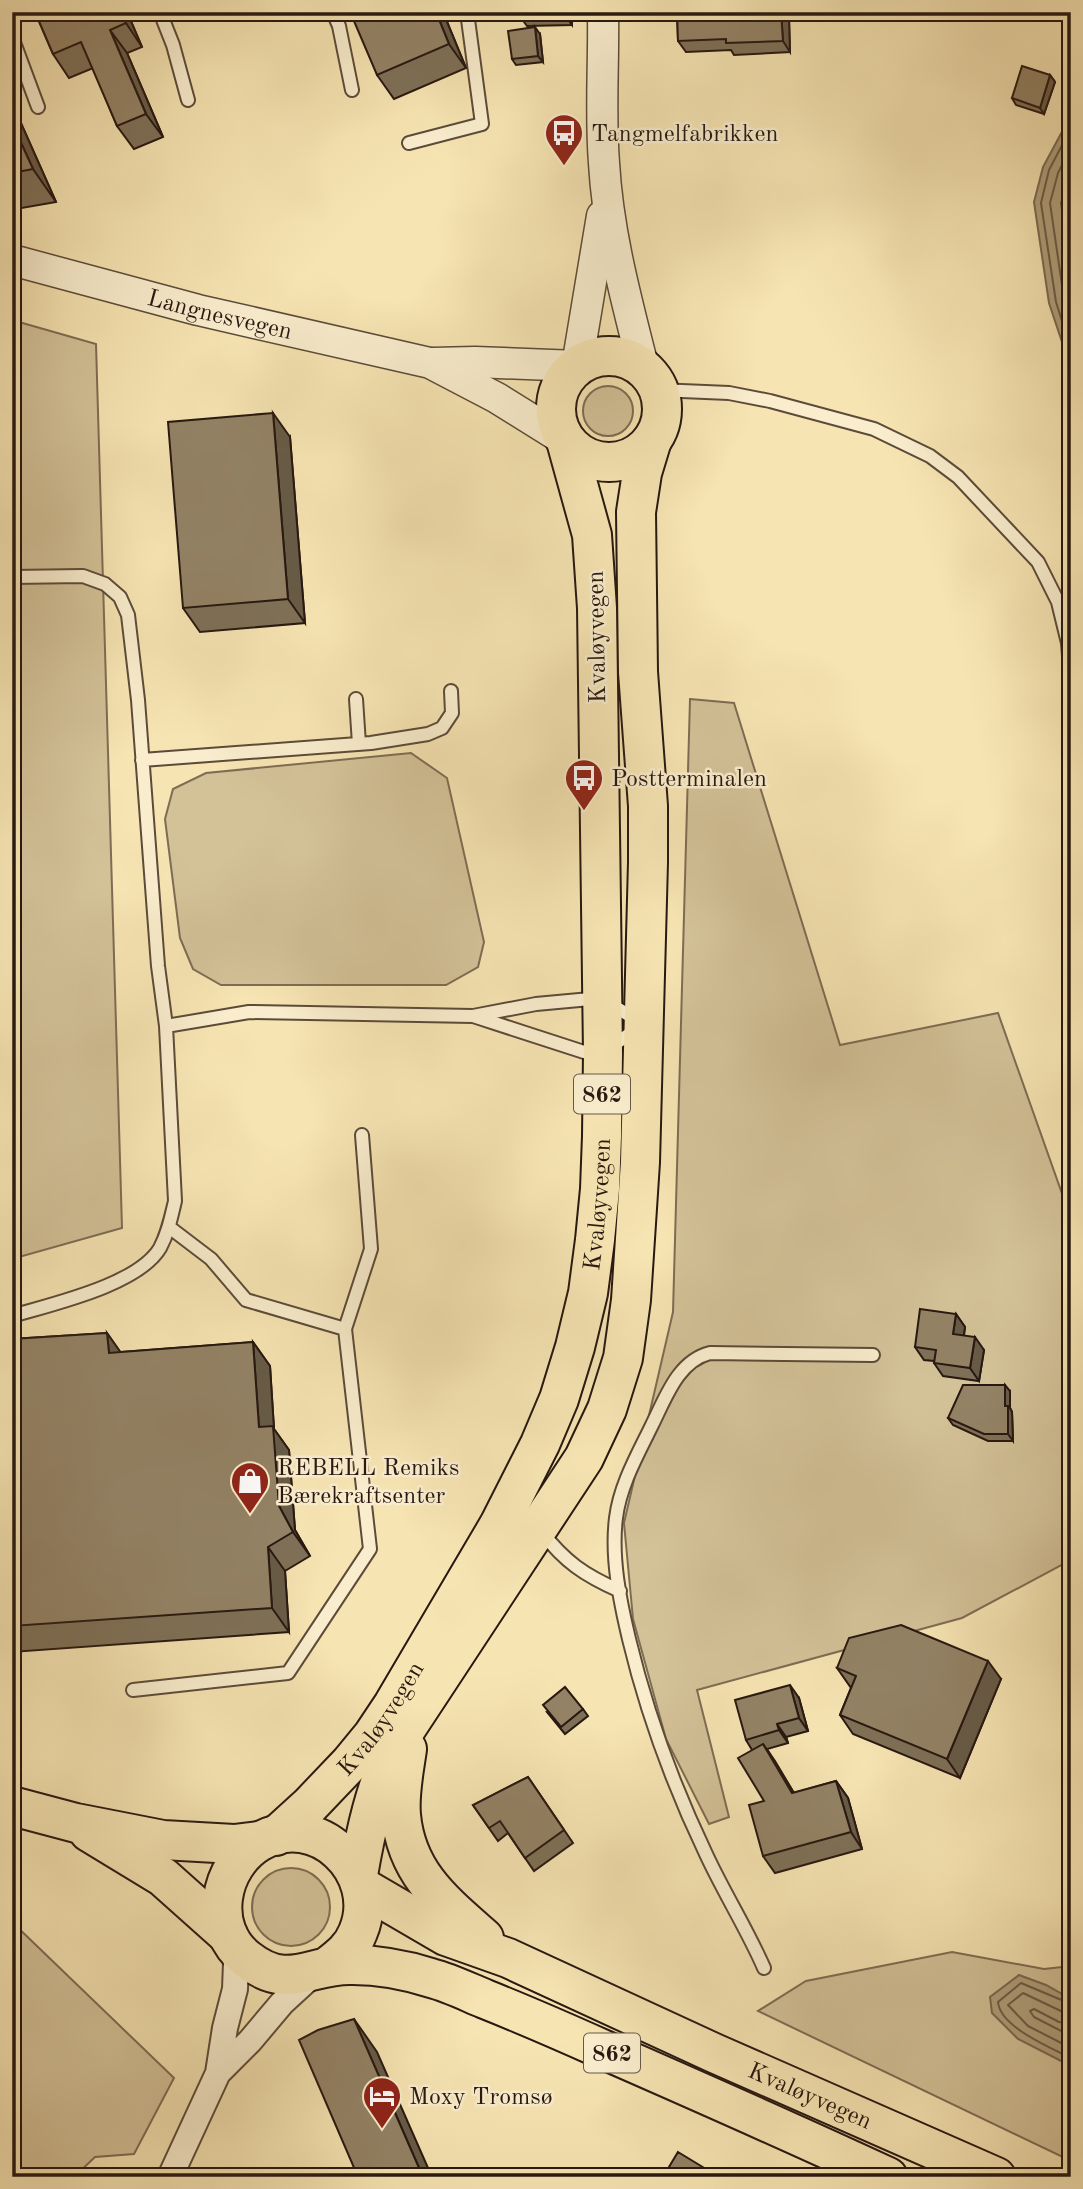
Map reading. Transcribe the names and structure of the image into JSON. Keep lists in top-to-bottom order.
{
  "streets": {
    "main road": ["Kvaløyvegen", "862"],
    "street": ["Langnesvegen"]
  },
  "crossings": [
    ["Langnesvegen", "Kvaløyvegen"],
    ["Langnesvegen", "862"],
    ["Kvaløyvegen", "862"]
  ],
  "places": {
    "bus stop": ["Tangmelfabrikken", "Postterminalen"],
    "shop": ["REBELL Remiks Bærekraftsenter"],
    "hotel": ["Moxy Tromsø"]
  }
}
